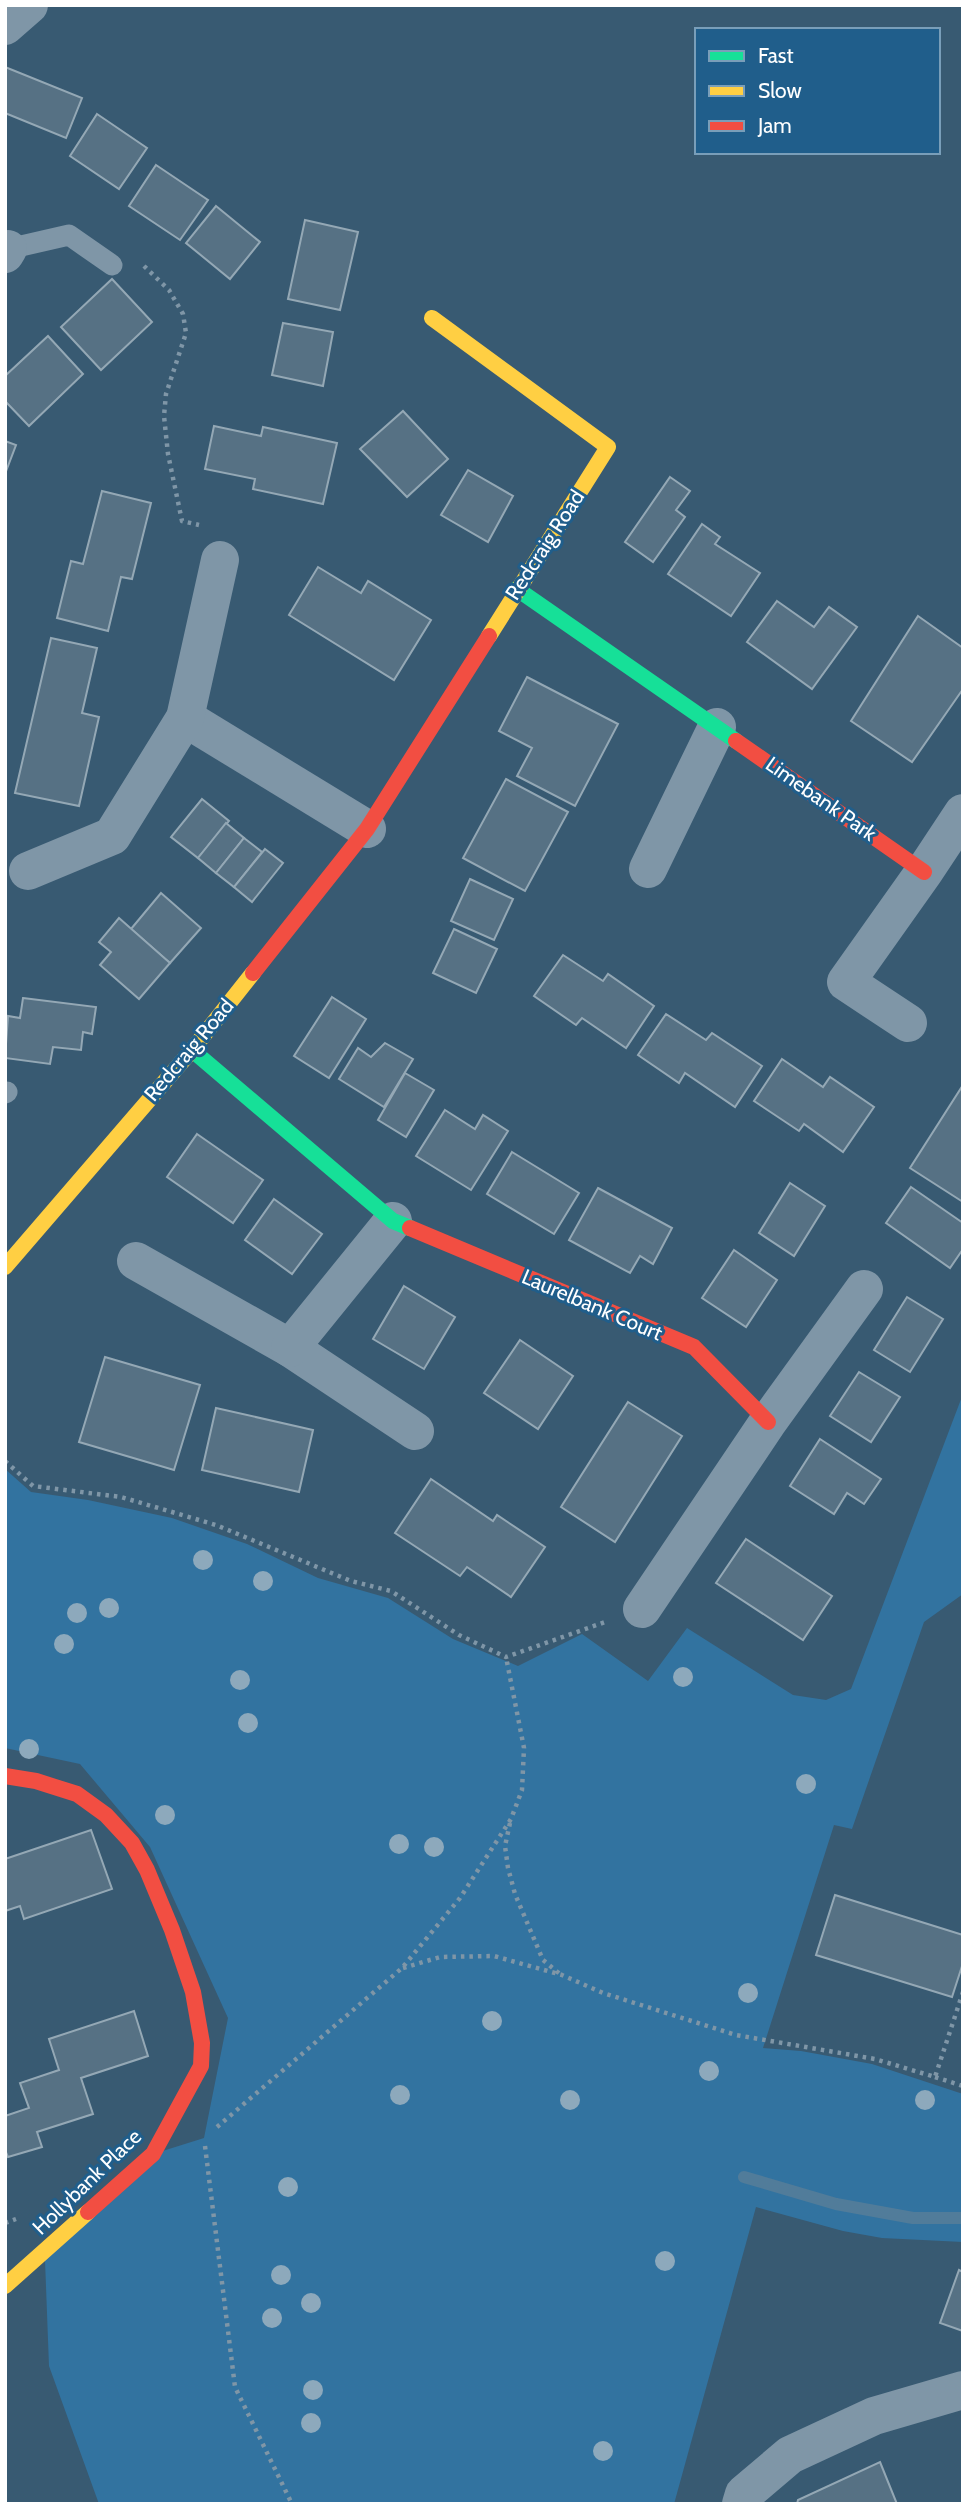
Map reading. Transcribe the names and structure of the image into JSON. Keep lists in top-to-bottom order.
{
  "streets": {
    "street": [
      "Redcraig Road",
      "Limebank Park",
      "Laurelbank Court",
      "Hollybank Place"
    ]
  },
  "crossings": [
    ["Redcraig Road", "Limebank Park"],
    ["Redcraig Road", "Laurelbank Court"]
  ],
  "legend": ["Fast", "Slow", "Jam"]
}
